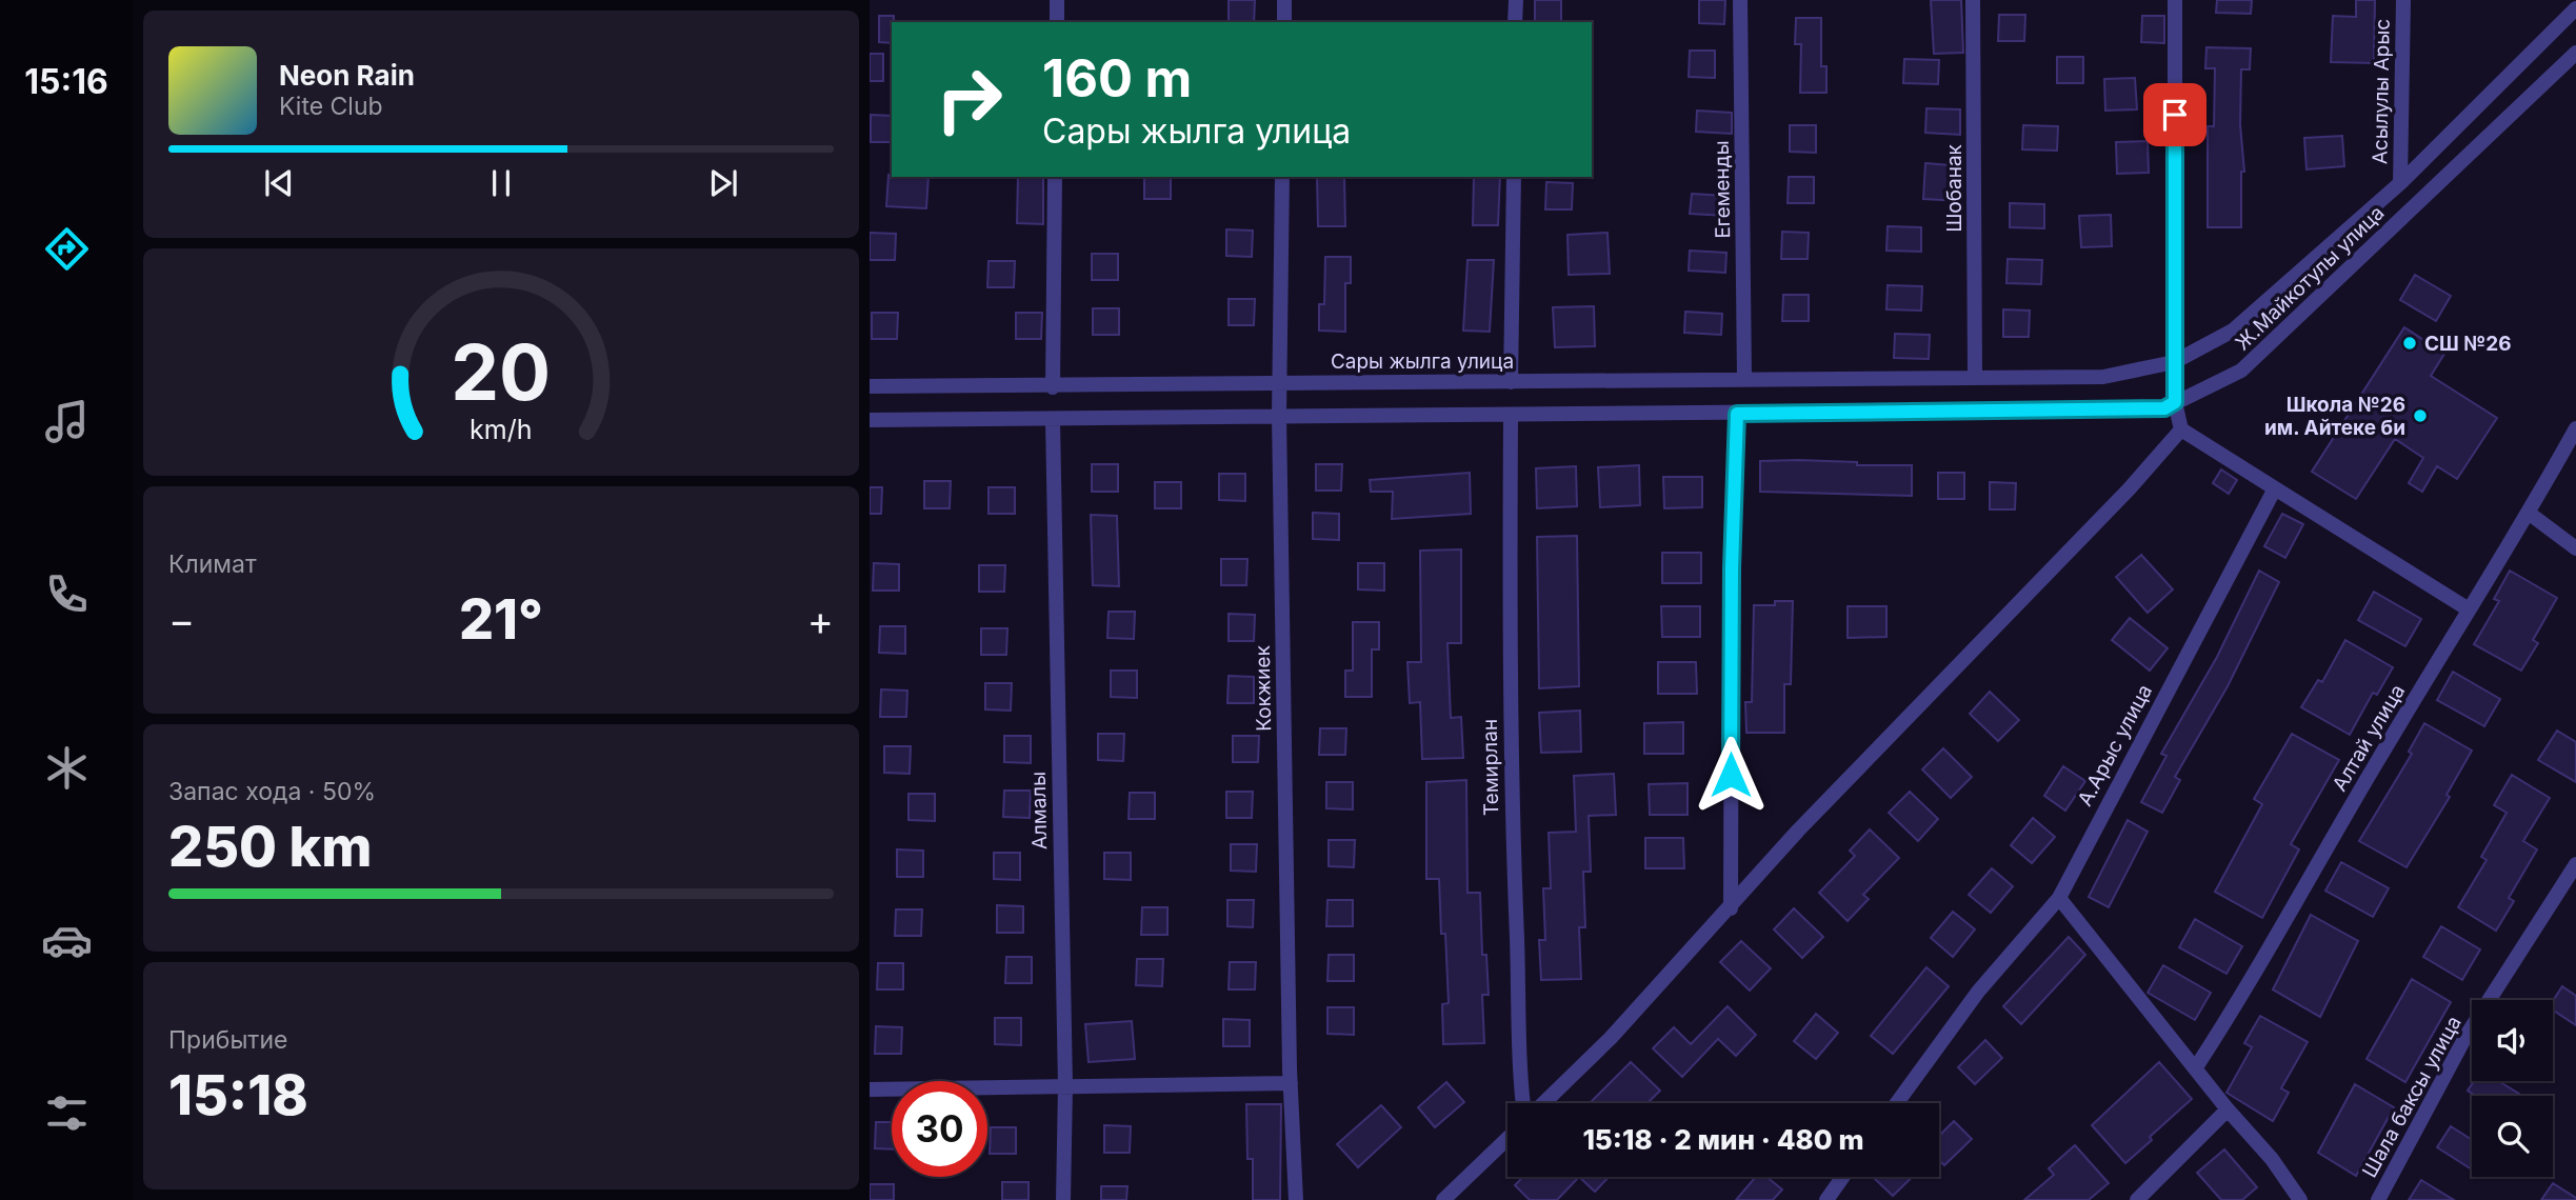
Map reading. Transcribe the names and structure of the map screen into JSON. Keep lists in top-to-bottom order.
{
  "streets": {
    "street": [
      "Асылулы Арыс",
      "Шобанак",
      "Егеменды",
      "Ж.Майкотулы улица",
      "Сары жылга улица",
      "Кокжиек",
      "Алтай улица",
      "А.Арыс улица",
      "Темирлан",
      "Алмалы",
      "Шала баксы улица"
    ]
  },
  "crossings": [
    ["Асылулы Арыс", "Ж.Майкотулы улица"],
    ["Шобанак", "Ж.Майкотулы улица"],
    ["Шобанак", "Сары жылга улица"],
    ["Егеменды", "Сары жылга улица"],
    ["Ж.Майкотулы улица", "Сары жылга улица"],
    ["Сары жылга улица", "Кокжиек"]
  ],
  "places": ["СШ №26", "Школа №26 им. Айтеке би"],
  "page": {
    "tabs": "15:16",
    "turn": ["160 m", "Сары жылга улица"],
    "song": ["Neon Rain", "Kite Club"],
    "tile": [
      "Климат",
      ["Запас хода · 50%", "250 km"],
      ["Прибытие", "15:18"]
    ],
    "heat": ["−", "21°", "+"],
    "limit": "30",
    "trip": "15:18 · 2 мин · 480 m",
    "gauge": ["20", "km/h"]
  }
}
